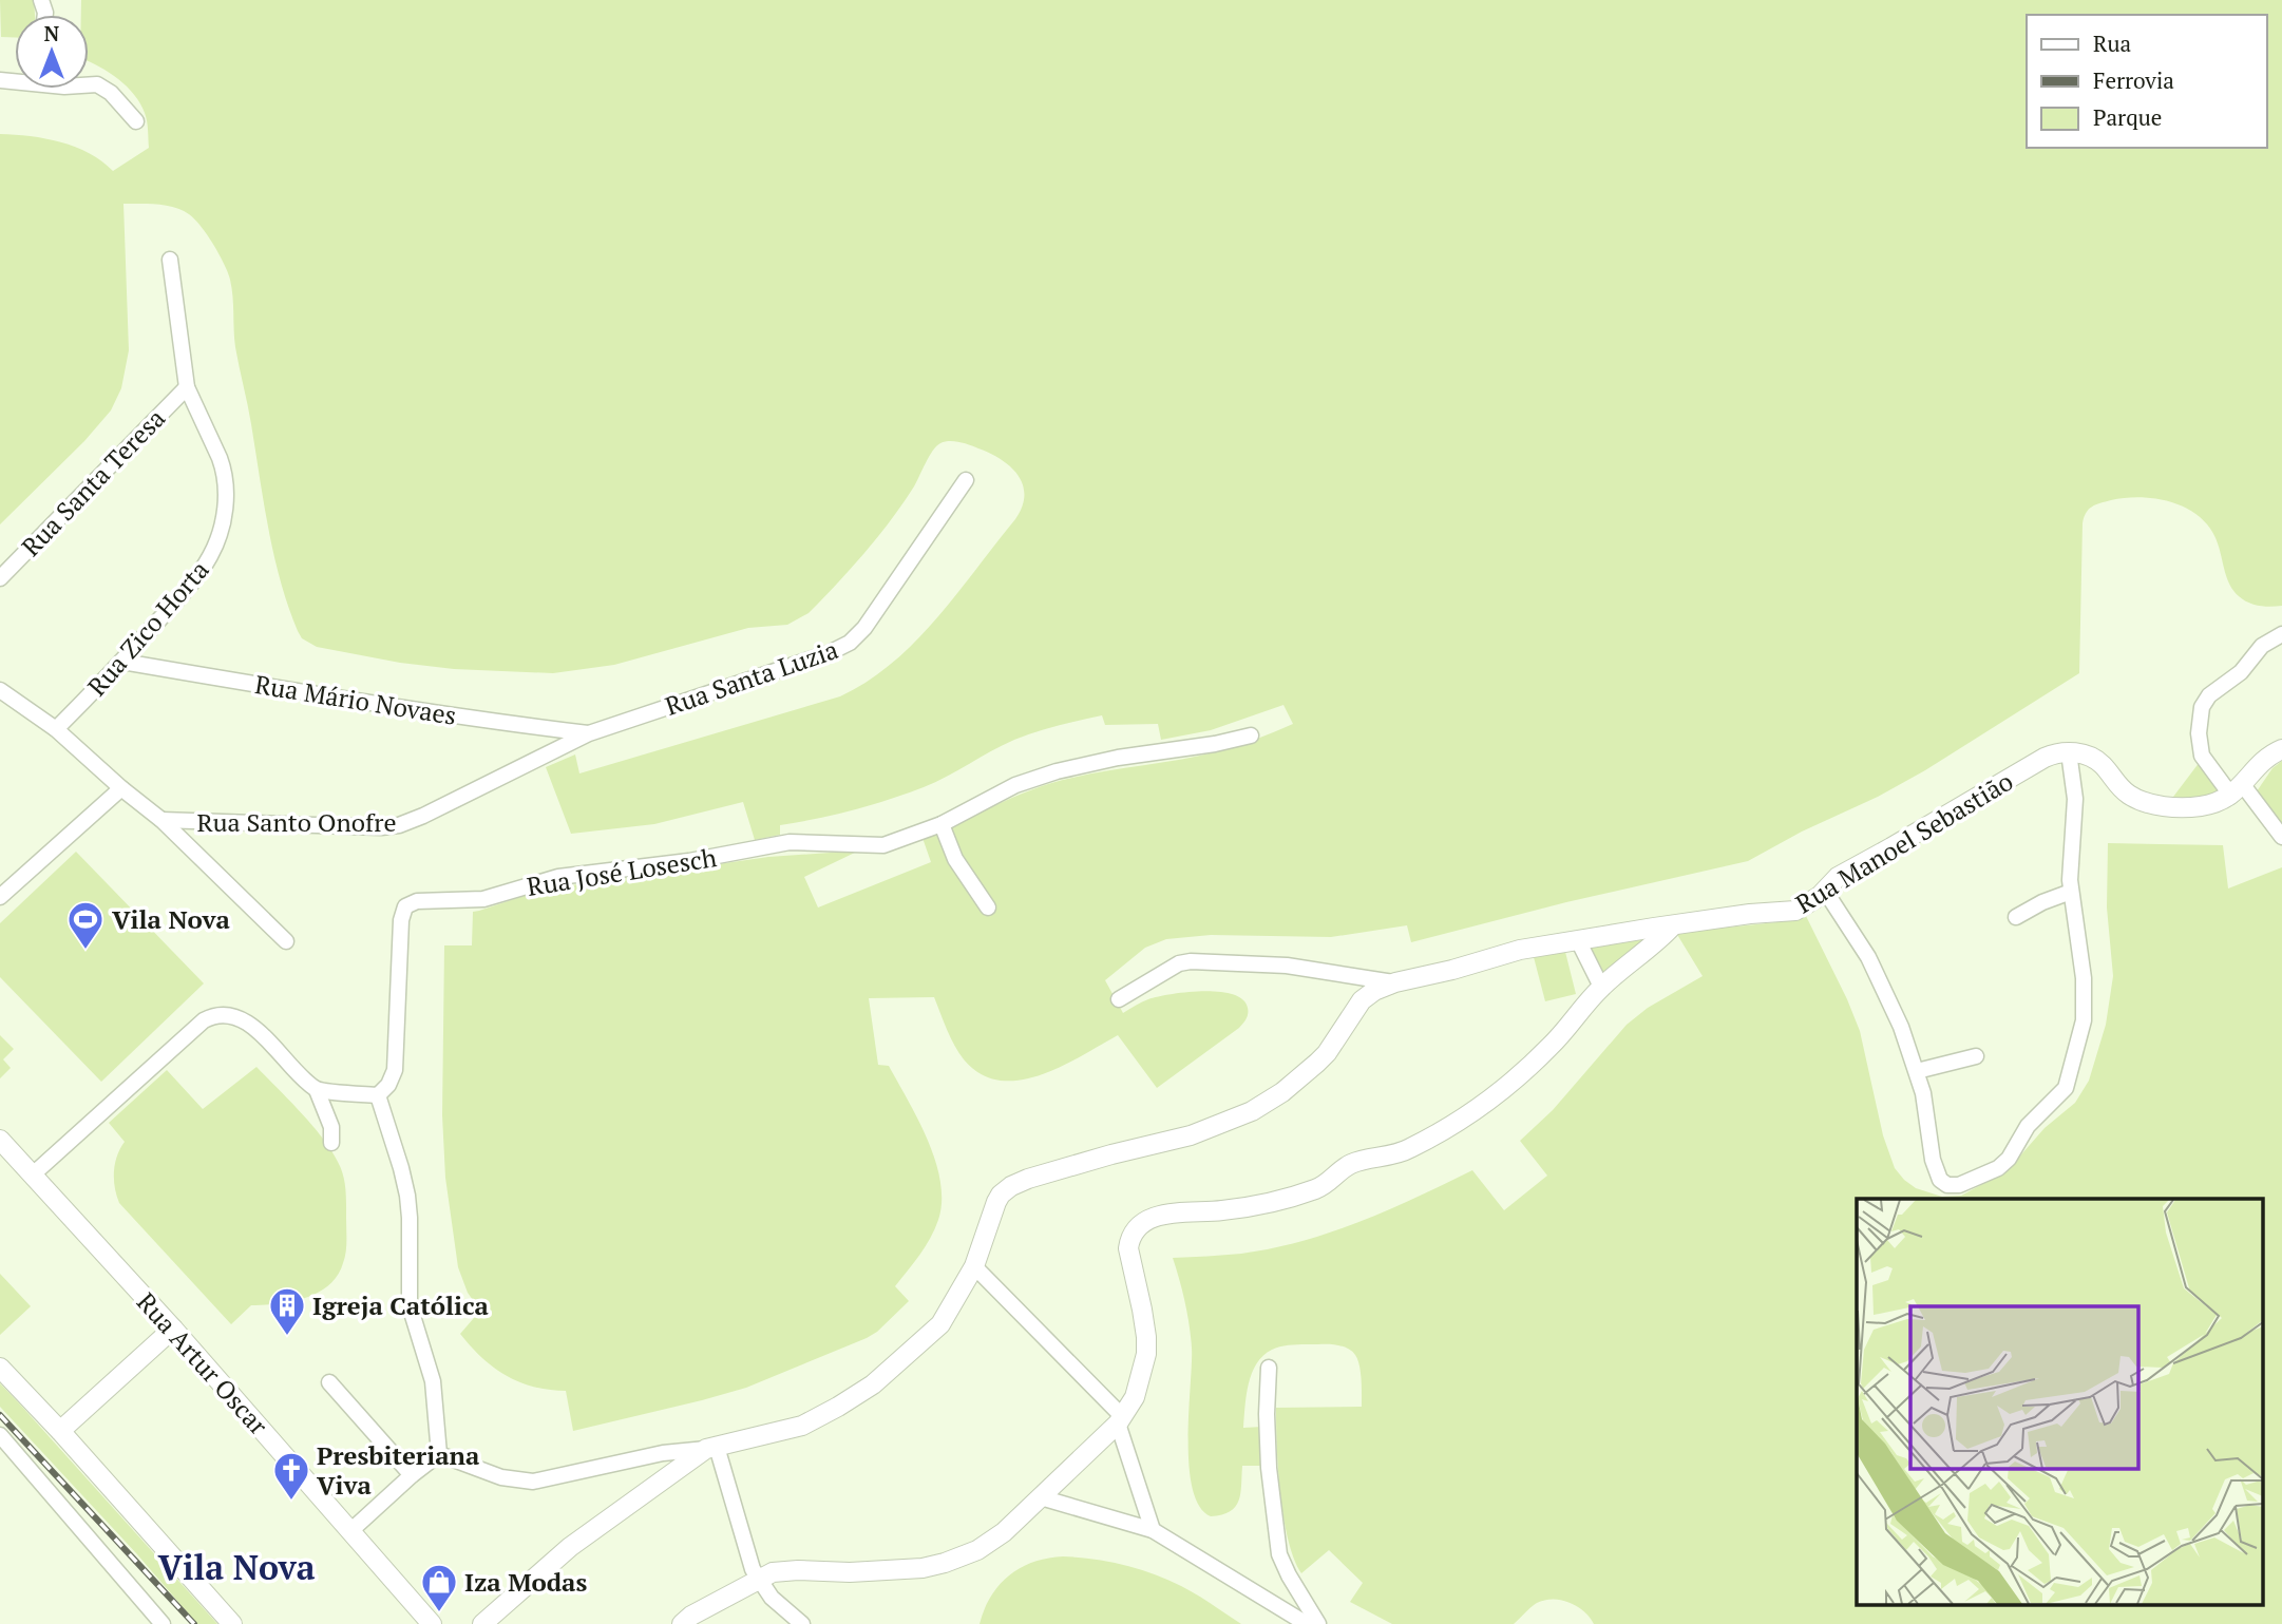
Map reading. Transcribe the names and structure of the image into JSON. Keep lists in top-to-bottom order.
{
  "streets": {
    "street": [
      "Rua Santa Teresa",
      "Rua Zico Horta",
      "Rua Santa Luzia",
      "Rua Mário Novaes",
      "Rua Santo Onofre",
      "Rua Manoel Sebastião",
      "Rua José Losesch",
      "Rua Artur Oscar"
    ]
  },
  "crossings": [
    ["Rua Santa Teresa", "Rua Zico Horta"],
    ["Rua Zico Horta", "Rua Mário Novaes"],
    ["Rua Santa Luzia", "Rua Mário Novaes"],
    ["Rua Santa Luzia", "Rua Santo Onofre"],
    ["Rua Mário Novaes", "Rua Santo Onofre"]
  ],
  "districts": ["Vila Nova"],
  "places": {
    "sports": ["Vila Nova"],
    "building": ["Igreja Católica"],
    "church": ["Presbiteriana Viva"],
    "shop": ["Iza Modas"]
  },
  "legend": ["Rua", "Ferrovia", "Parque"],
  "north": "top"
}
